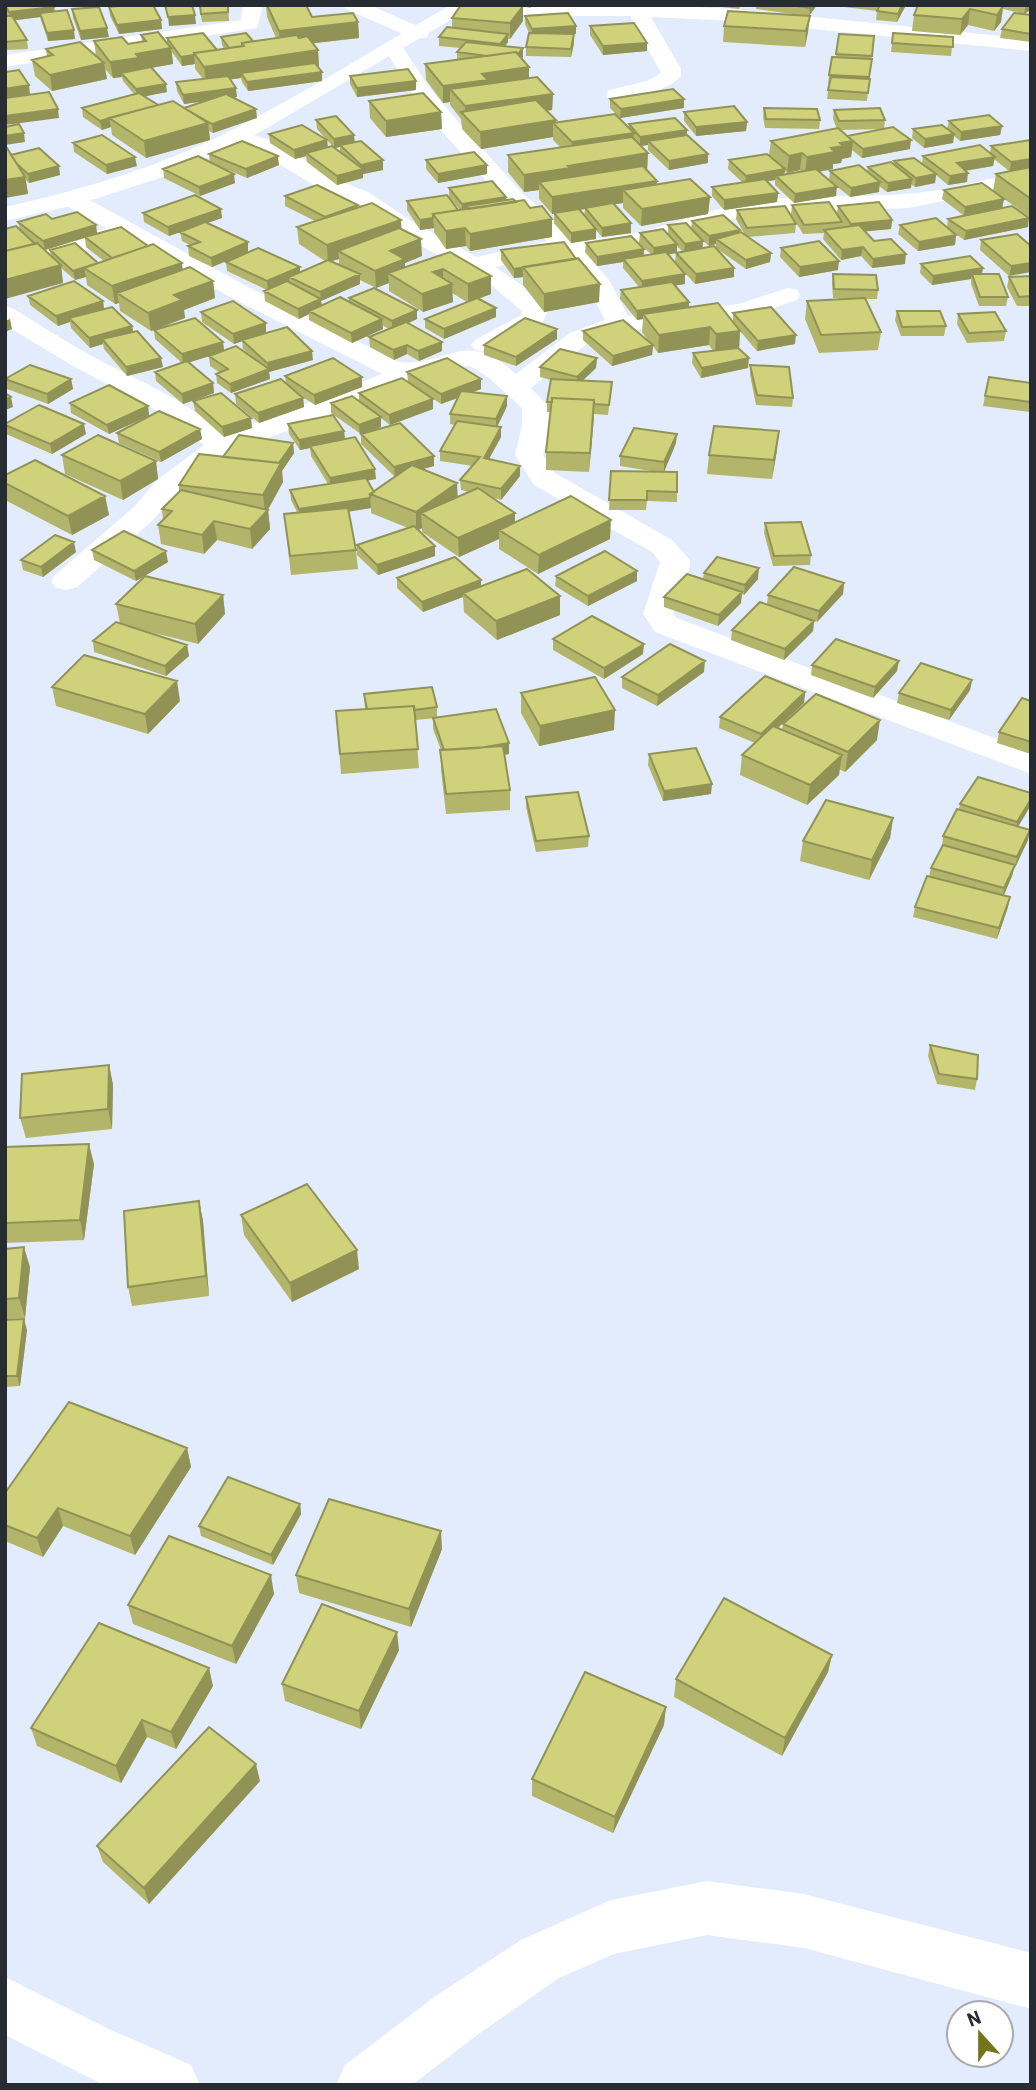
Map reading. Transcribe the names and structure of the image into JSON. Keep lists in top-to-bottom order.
{
  "north": "top"
}
